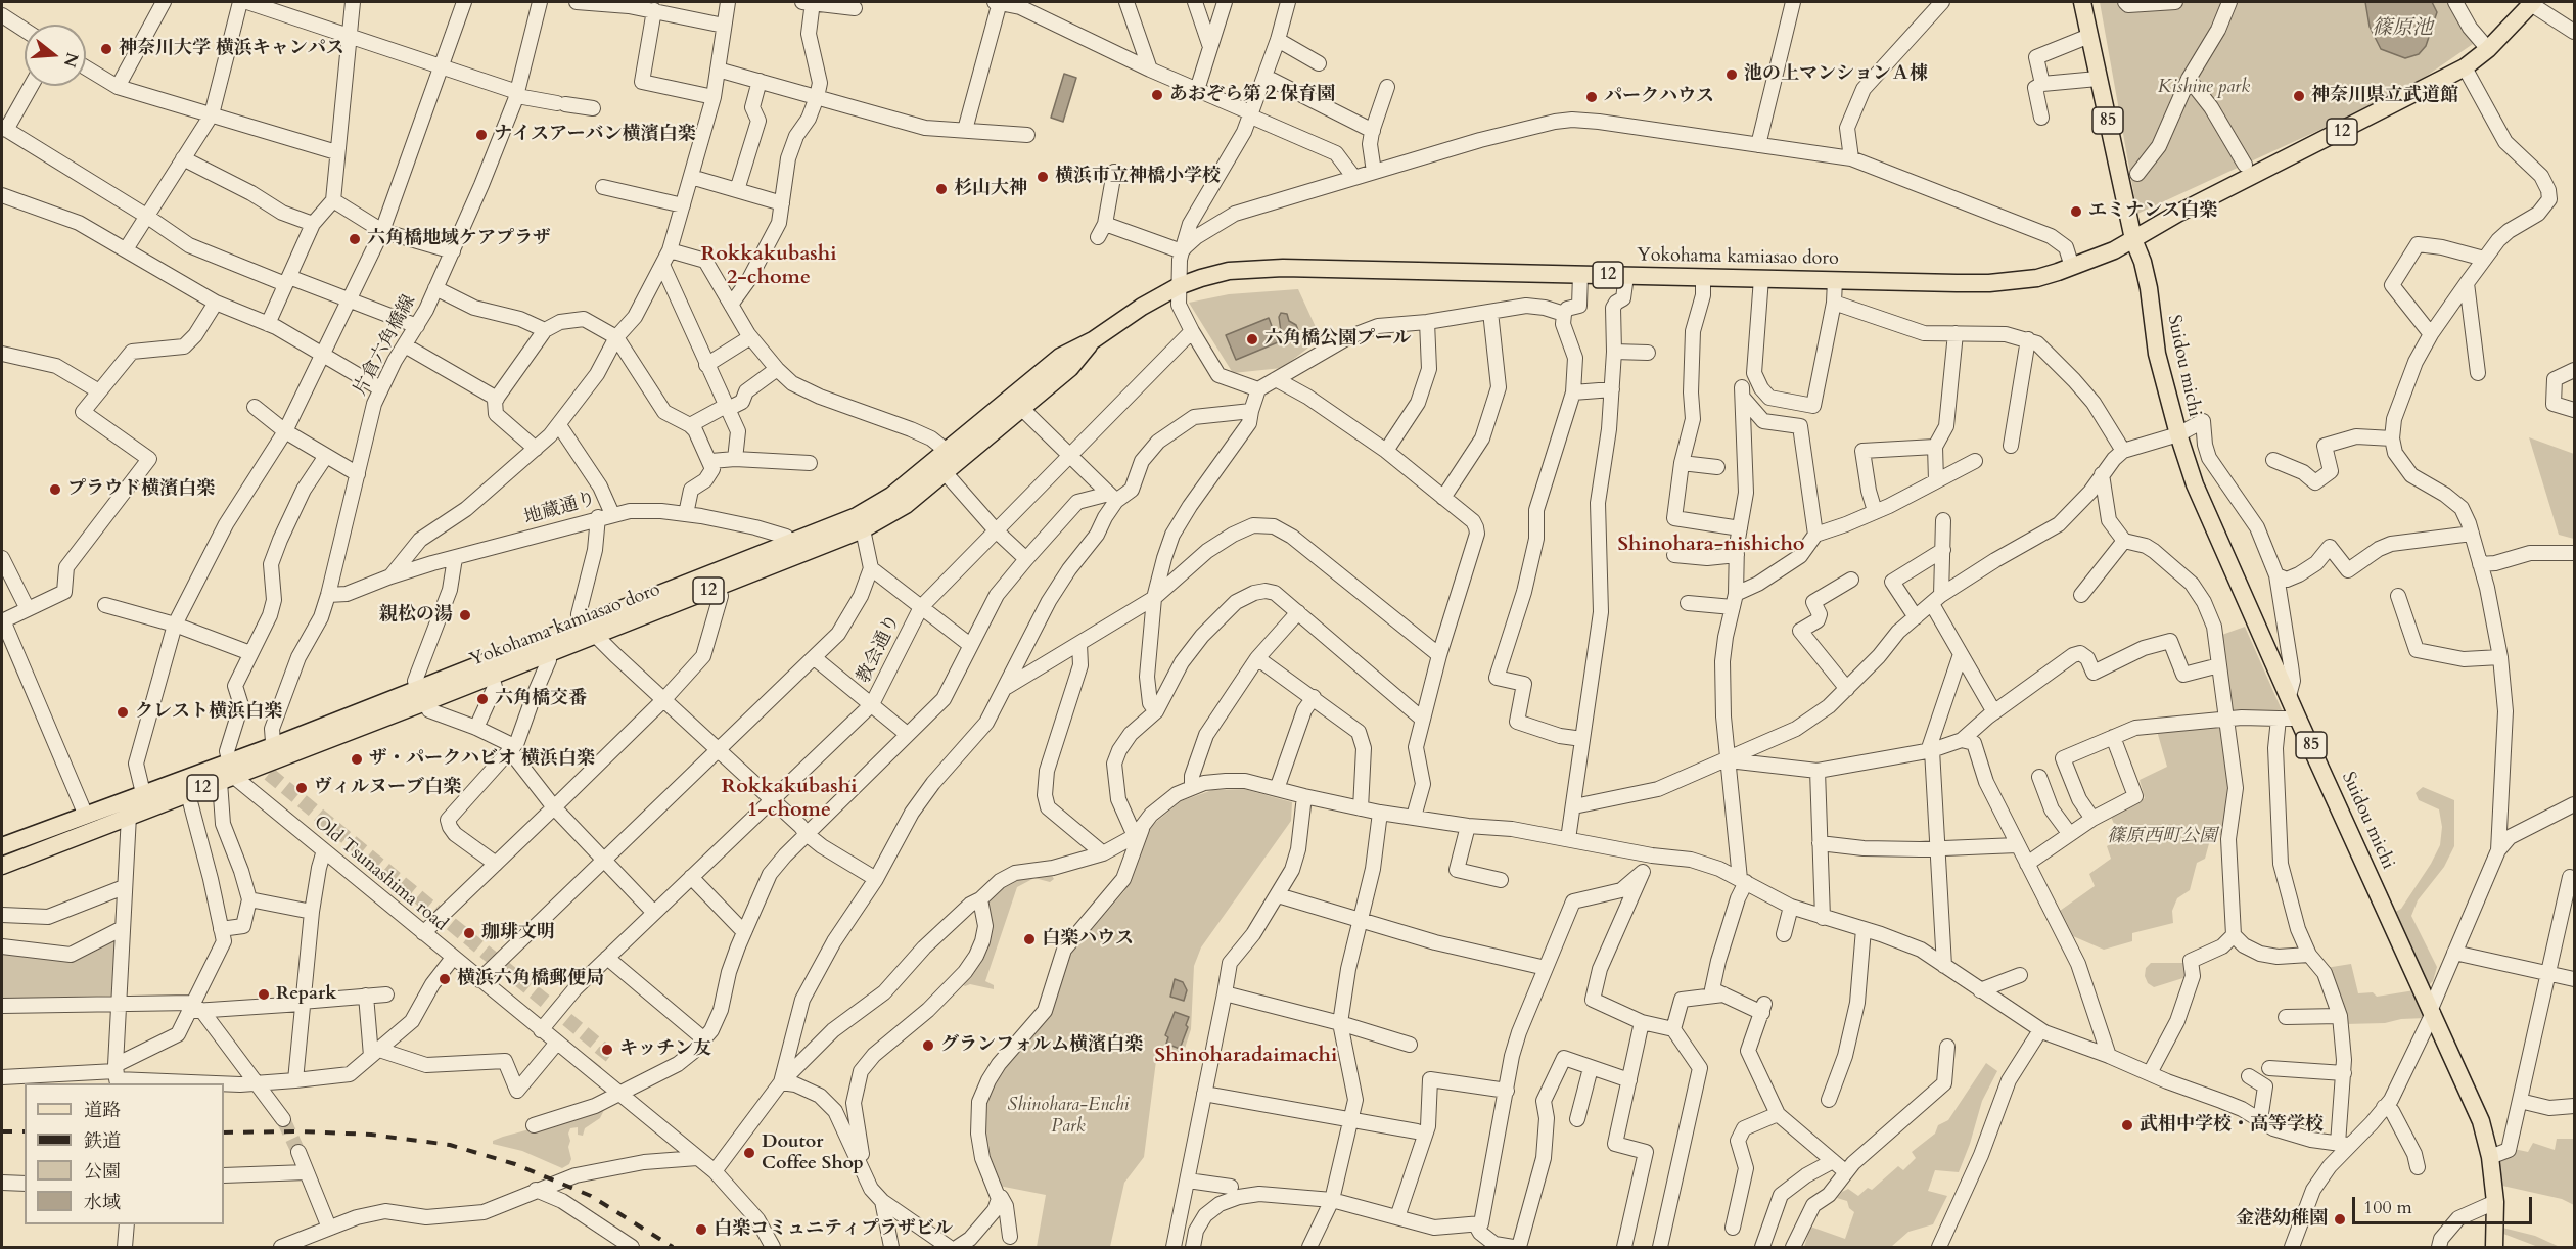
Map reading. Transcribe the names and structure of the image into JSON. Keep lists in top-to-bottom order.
{
  "streets": {
    "main road": [
      "85",
      "12",
      "Yokohama kamiasao doro",
      "Suidou michi"
    ],
    "street": [
      "片倉六角橋線",
      "地蔵通り",
      "教会通り",
      "Old Tsunashima road"
    ]
  },
  "crossings": [
    ["85", "12"],
    ["85", "Yokohama kamiasao doro"],
    ["85", "Suidou michi"],
    ["12", "Yokohama kamiasao doro"],
    ["12", "Suidou michi"],
    ["Yokohama kamiasao doro", "片倉六角橋線"],
    ["Yokohama kamiasao doro", "Suidou michi"],
    ["Yokohama kamiasao doro", "地蔵通り"],
    ["Yokohama kamiasao doro", "Old Tsunashima road"],
    ["片倉六角橋線", "地蔵通り"],
    ["教会通り", "Old Tsunashima road"]
  ],
  "districts": [
    "Rokkakubashi 2-chome",
    "Shinohara-nishicho",
    "Rokkakubashi 1-chome",
    "Shinoharadaimachi"
  ],
  "water": ["篠原池"],
  "parks": ["Kishine park", "篠原西町公園", "Shinohara-Enchi Park"],
  "places": [
    "神奈川大学 横浜キャンパス",
    "池の上マンションＡ棟",
    "あおぞら第２保育園",
    "神奈川県立武道館",
    "パークハウス",
    "ナイスアーバン横濱白楽",
    "横浜市立神橋小学校",
    "杉山大神",
    "エミナンス白楽",
    "六角橋地域ケアプラザ",
    "六角橋公園プール",
    "プラウド横濱白楽",
    "親松の湯",
    "六角橋交番",
    "クレスト横浜白楽",
    "ザ・パークハビオ 横浜白楽",
    "ヴィルヌーブ白楽",
    "珈琲文明",
    "白楽ハウス",
    "横浜六角橋郵便局",
    "Repark",
    "グランフォルム横濱白楽",
    "キッチン友",
    "武相中学校・高等学校",
    "Doutor Coffee Shop",
    "金港幼稚園",
    "白楽コミュニティプラザビル"
  ],
  "legend": [
    "道路",
    "鉄道",
    "公園",
    "水域"
  ],
  "scale_bar": "100 m",
  "north": "right"
}
